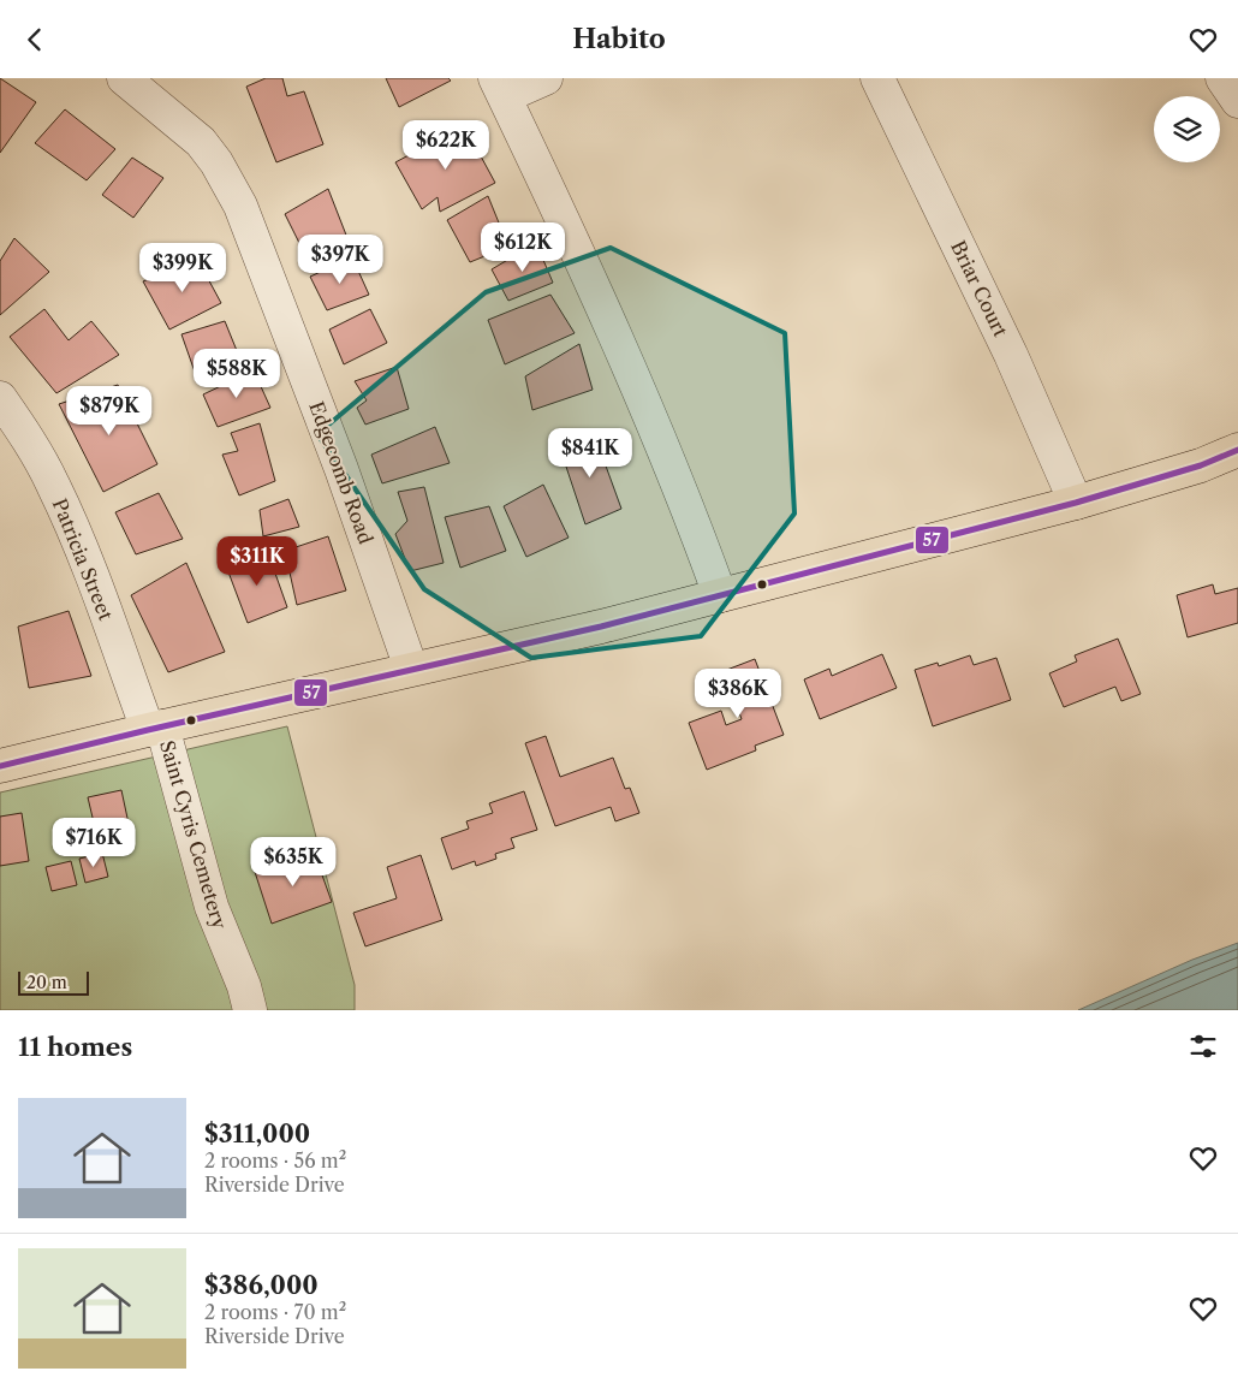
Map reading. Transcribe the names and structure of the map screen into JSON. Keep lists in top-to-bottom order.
{
  "streets": {
    "street": [
      "Briar Court",
      "Edgecomb Road",
      "Patricia Street",
      "Saint Cyris Cemetery"
    ]
  },
  "crossings": [
    ["Patricia Street", "Saint Cyris Cemetery"]
  ],
  "lines": ["transit line 57"],
  "scale_bar": "20 m",
  "page": {
    "header": "Habito",
    "price": [
      "$622K",
      "$612K",
      "$397K",
      "$399K",
      "$588K",
      "$879K",
      "$841K",
      "$311K",
      "$386K",
      "$716K",
      "$635K"
    ],
    "scale": "20 m",
    "heading": "11 homes",
    "list": [
      {
        "name": "$311,000",
        "note": "2 rooms · 56 m² · Riverside Drive"
      },
      {
        "name": "$386,000",
        "note": "2 rooms · 70 m² · Riverside Drive"
      }
    ]
  }
}
